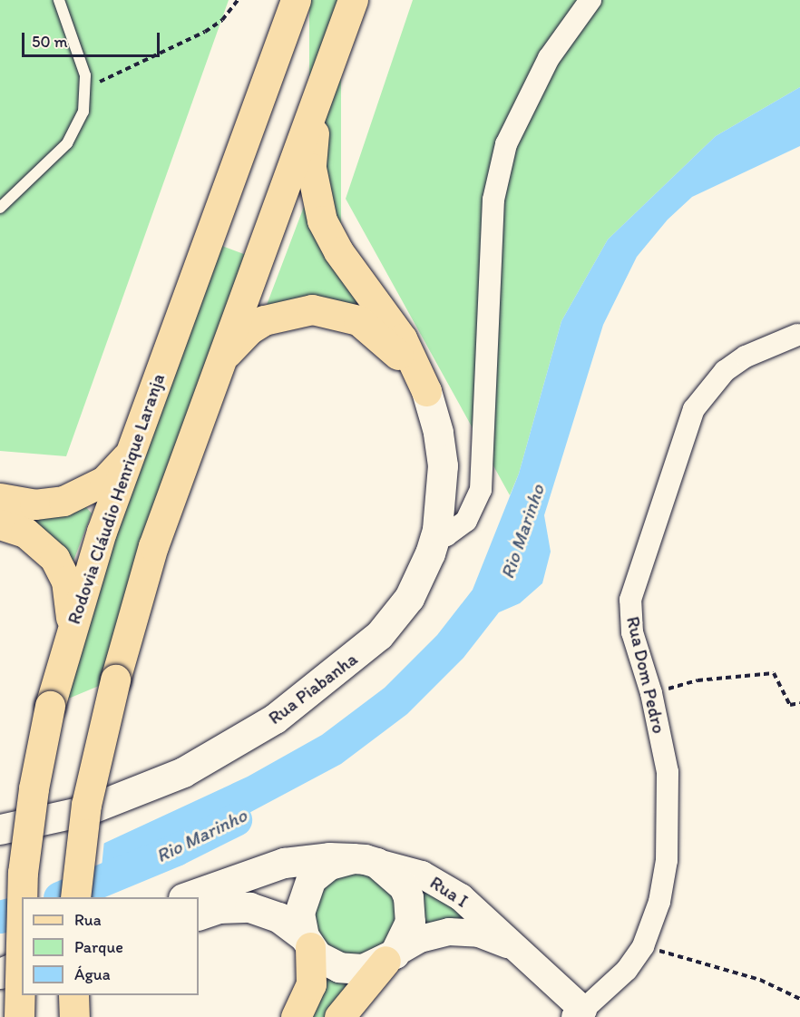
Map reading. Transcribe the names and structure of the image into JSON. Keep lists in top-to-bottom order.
{
  "streets": {
    "main road": ["Rodovia Cláudio Henrique Laranja", "Rua Piabanha"],
    "street": ["Rua Dom Pedro", "Rua I"]
  },
  "crossings": [
    ["Rua Dom Pedro", "Rua I"]
  ],
  "water": ["Rio Marinho"],
  "legend": ["Rua", "Parque", "Água"],
  "scale_bar": "50 m"
}
